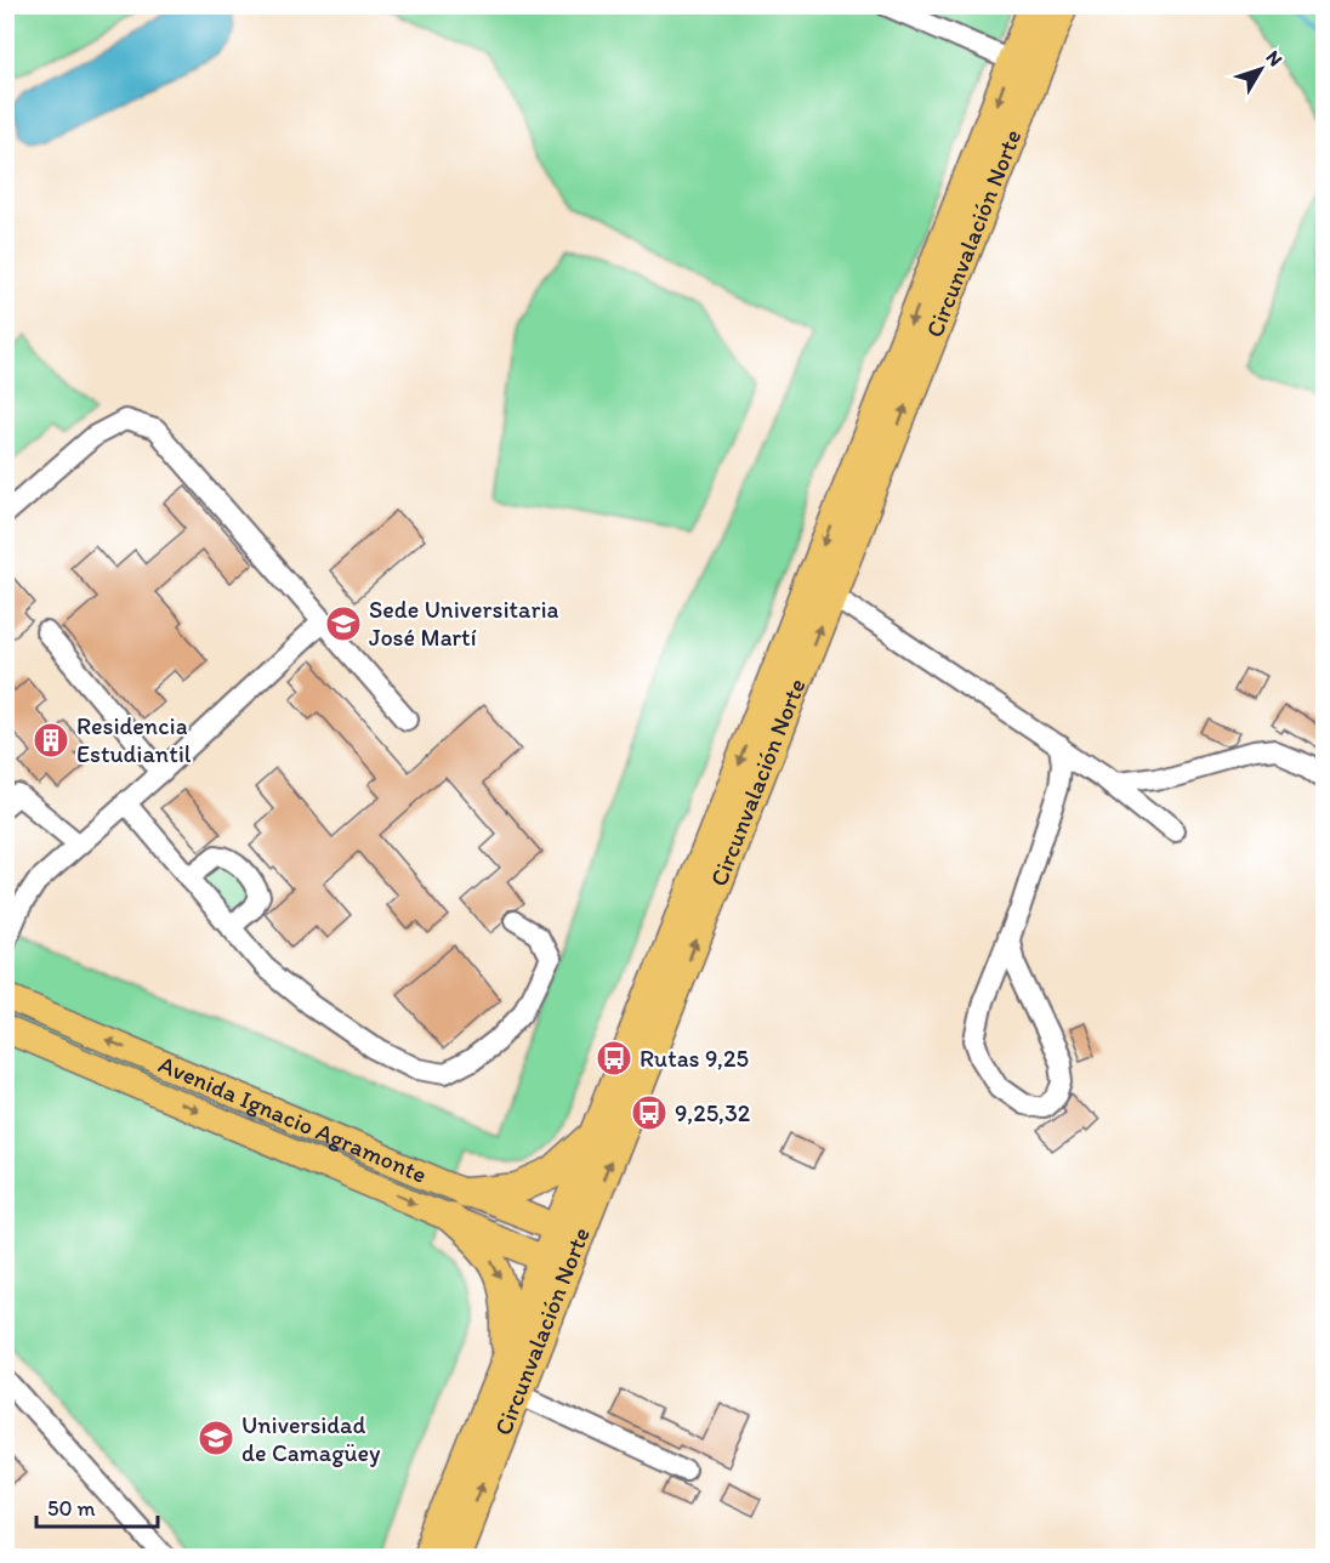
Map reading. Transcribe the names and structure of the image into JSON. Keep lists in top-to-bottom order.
{
  "streets": {
    "highway": ["Circunvalación Norte"],
    "main road": ["Avenida Ignacio Agramonte"]
  },
  "crossings": [
    ["Circunvalación Norte", "Avenida Ignacio Agramonte"]
  ],
  "places": {
    "school or university": ["Sede Universitaria José Martí", "Universidad de Camagüey"],
    "building": ["Residencia Estudiantil"],
    "bus stop": ["Rutas 9,25", "9,25,32"]
  },
  "scale_bar": "50 m",
  "north": "top right"
}
